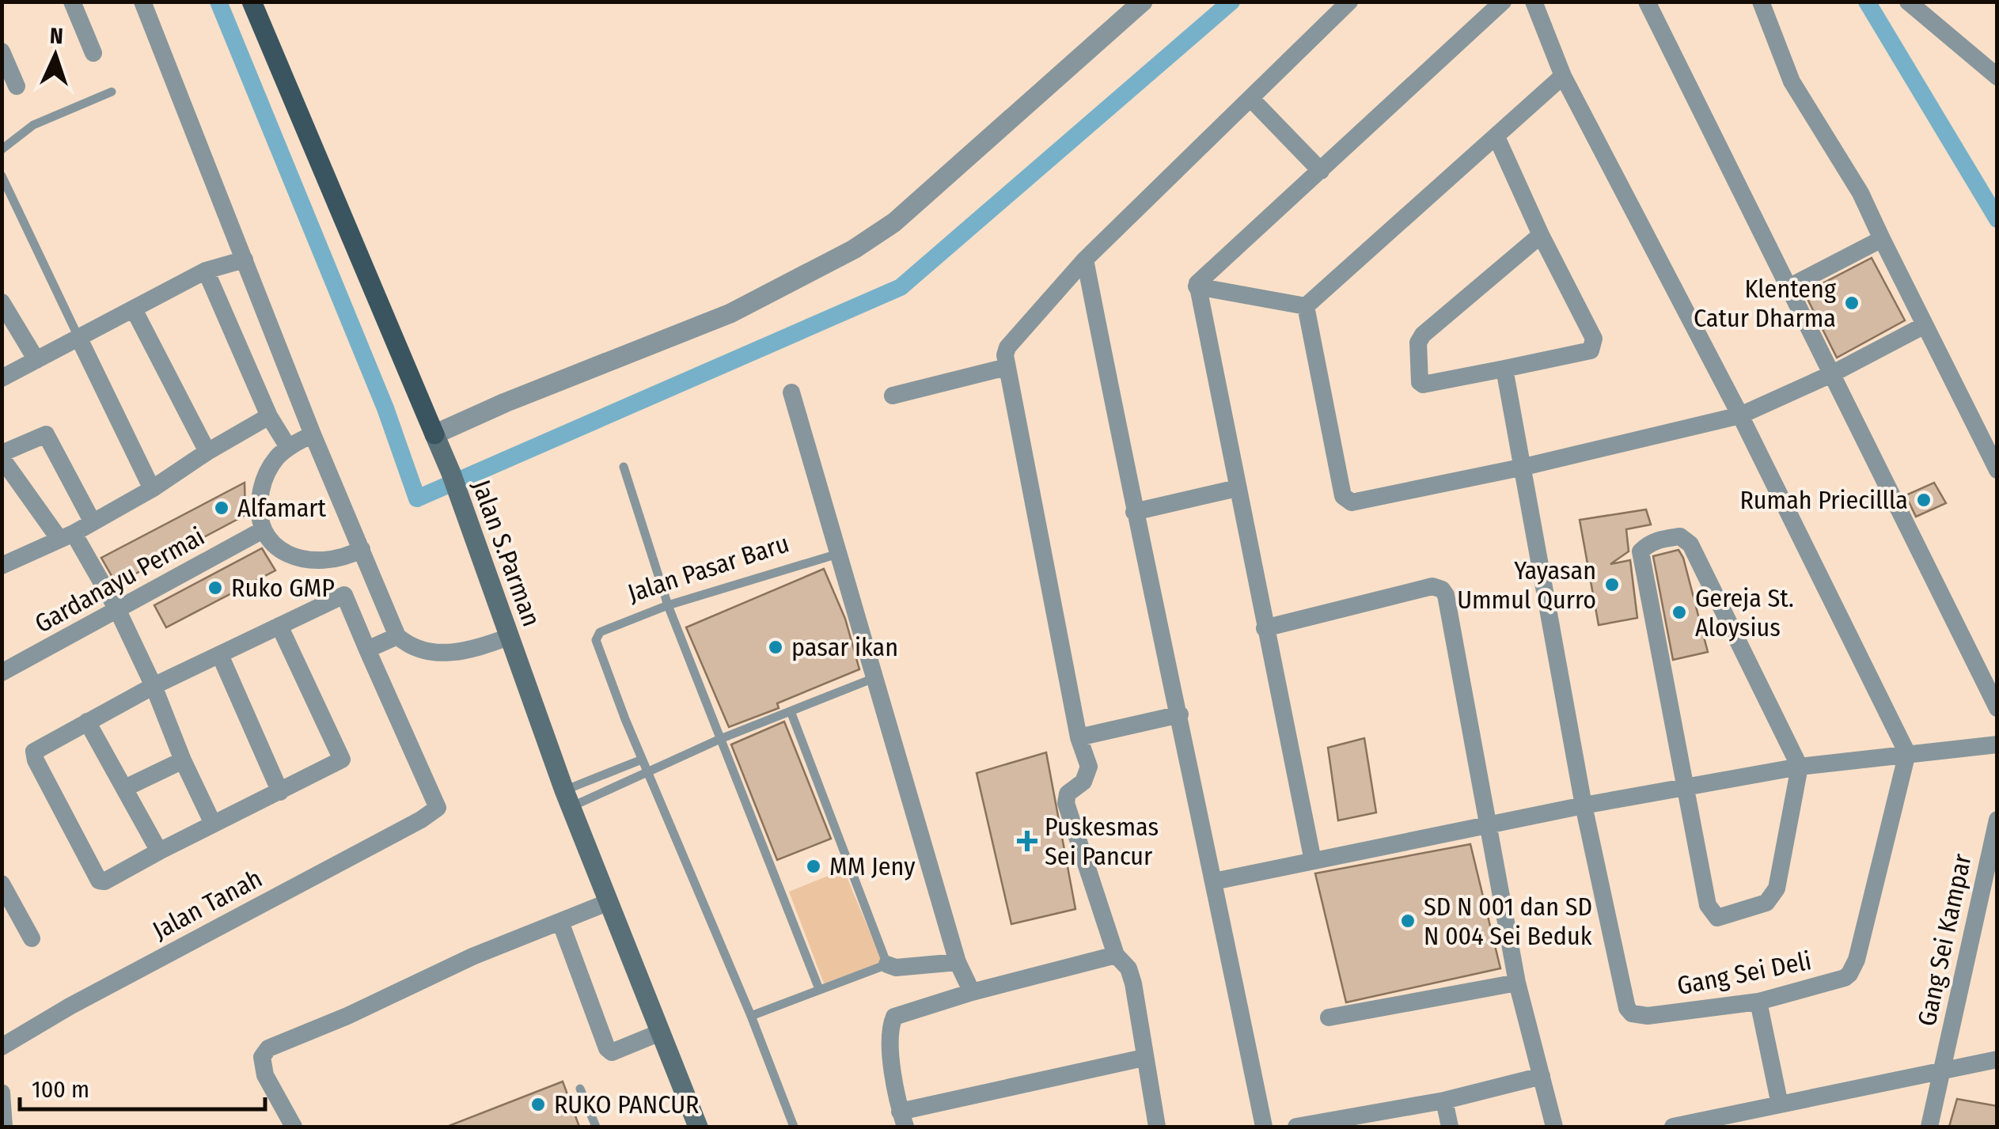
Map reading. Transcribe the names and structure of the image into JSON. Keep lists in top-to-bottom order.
{
  "streets": {
    "main road": ["Jalan S.Parman"],
    "street": [
      "Gardanayu Permai",
      "Jalan Tanah",
      "Gang Sei Kampar",
      "Gang Sei Deli"
    ],
    "lane": ["Jalan Pasar Baru"]
  },
  "places": {
    "other": [
      "Klenteng Catur Dharma",
      "Rumah Priecillla",
      "Alfamart",
      "Yayasan Ummul Qurro",
      "Ruko GMP",
      "Gereja St. Aloysius",
      "pasar ikan",
      "MM Jeny",
      "SD N 001 dan SD N 004 Sei Beduk",
      "RUKO PANCUR"
    ],
    "health": ["Puskesmas Sei Pancur"]
  },
  "scale_bar": "100 m",
  "north": "top"
}
